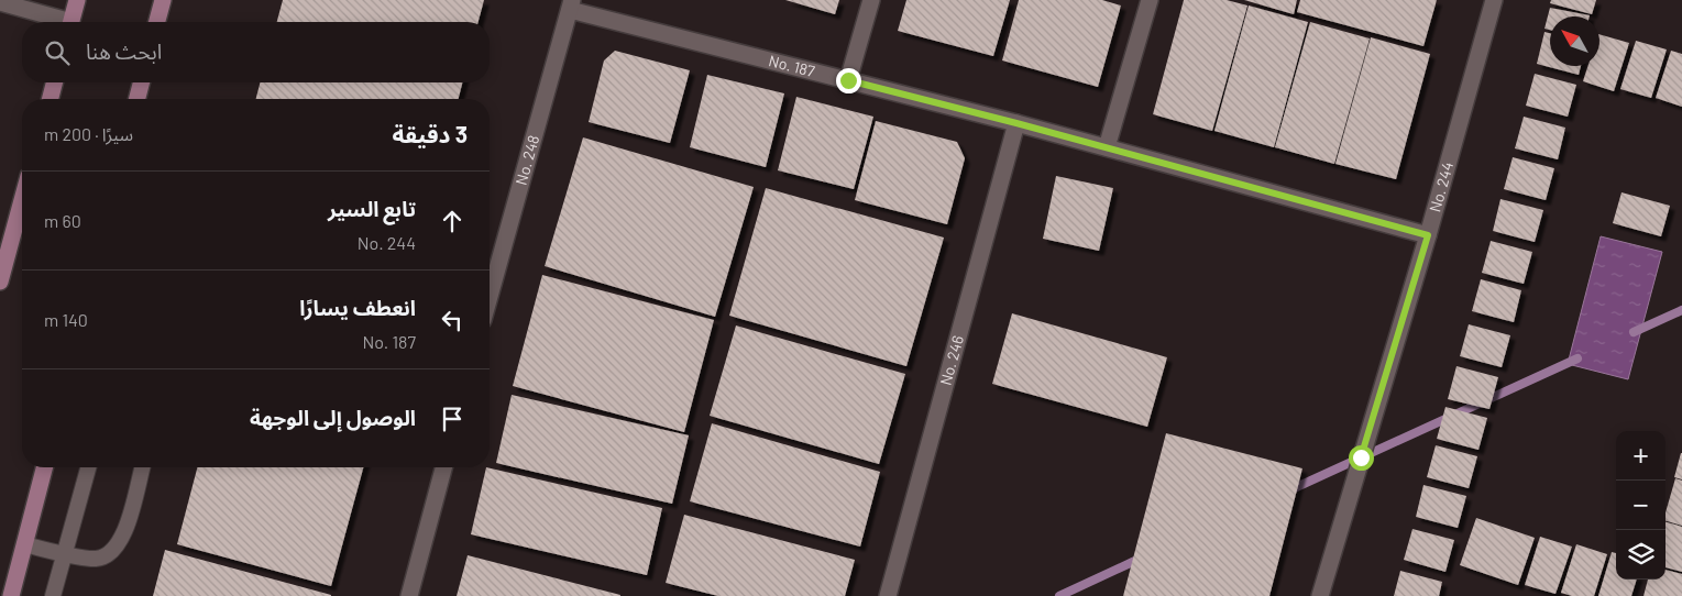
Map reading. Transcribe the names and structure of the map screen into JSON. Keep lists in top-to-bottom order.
{
  "streets": {
    "street": [
      "No. 187",
      "No. 248",
      "No. 244",
      "No. 246"
    ]
  },
  "crossings": [
    ["No. 187", "No. 248"],
    ["No. 187", "No. 244"],
    ["No. 187", "No. 246"]
  ],
  "north": "top left",
  "page": {
    "search": "ابحث هنا",
    "heading": ["3 دقيقة", "سيرًا · 200 m"],
    "list": [
      ["تابع السير", "No. 244", "60 m"],
      ["انعطف يسارًا", "No. 187", "140 m"],
      "الوصول إلى الوجهة"
    ],
    "map_buttons": ["+", "−"]
  }
}
